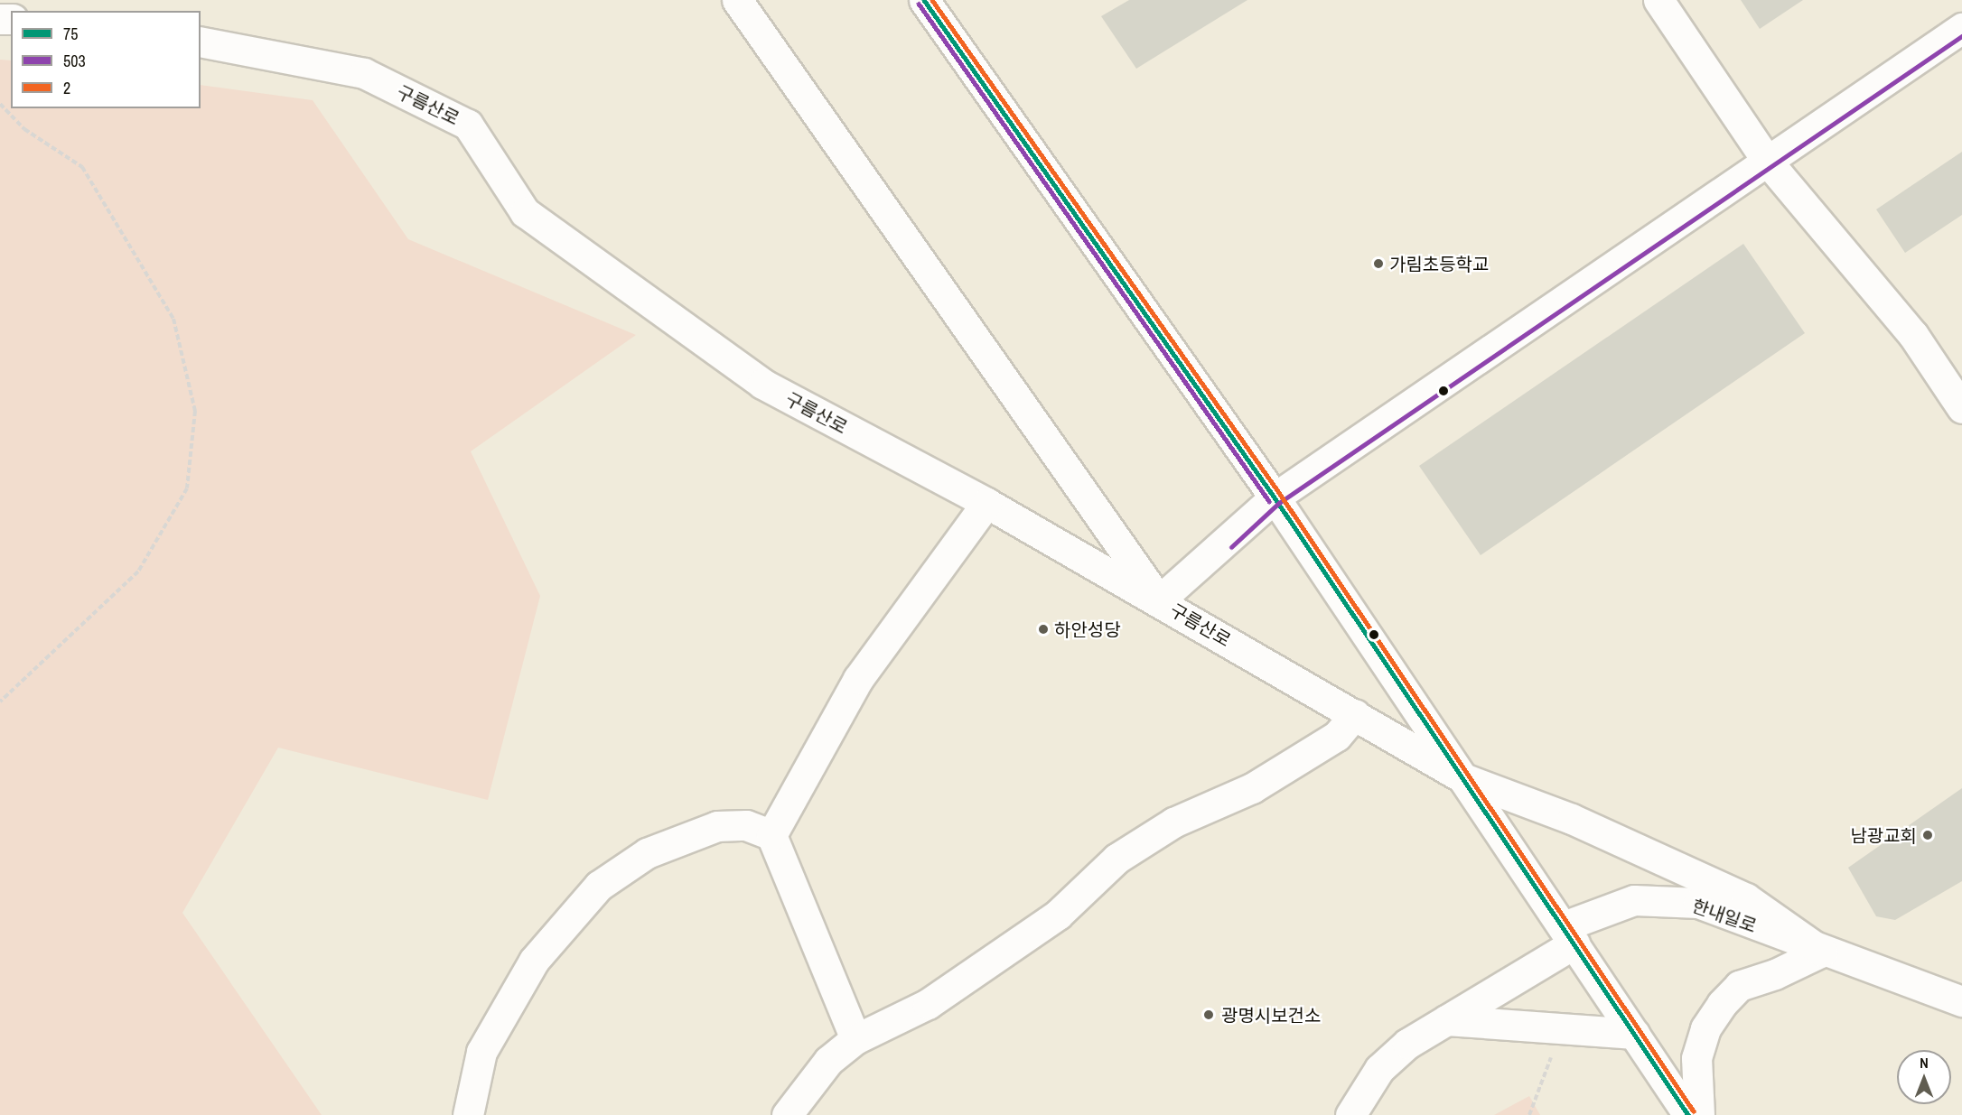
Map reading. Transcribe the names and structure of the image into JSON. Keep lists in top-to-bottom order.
{
  "streets": {
    "street": ["구름산로", "한내일로"]
  },
  "crossings": [
    ["구름산로", "한내일로"]
  ],
  "places": [
    "가림초등학교",
    "하안성당",
    "남광교회",
    "광명시보건소"
  ],
  "lines": ["transit line 75", "transit line 2", "transit line 503"],
  "legend": ["75", "503", "2"],
  "north": "top"
}
